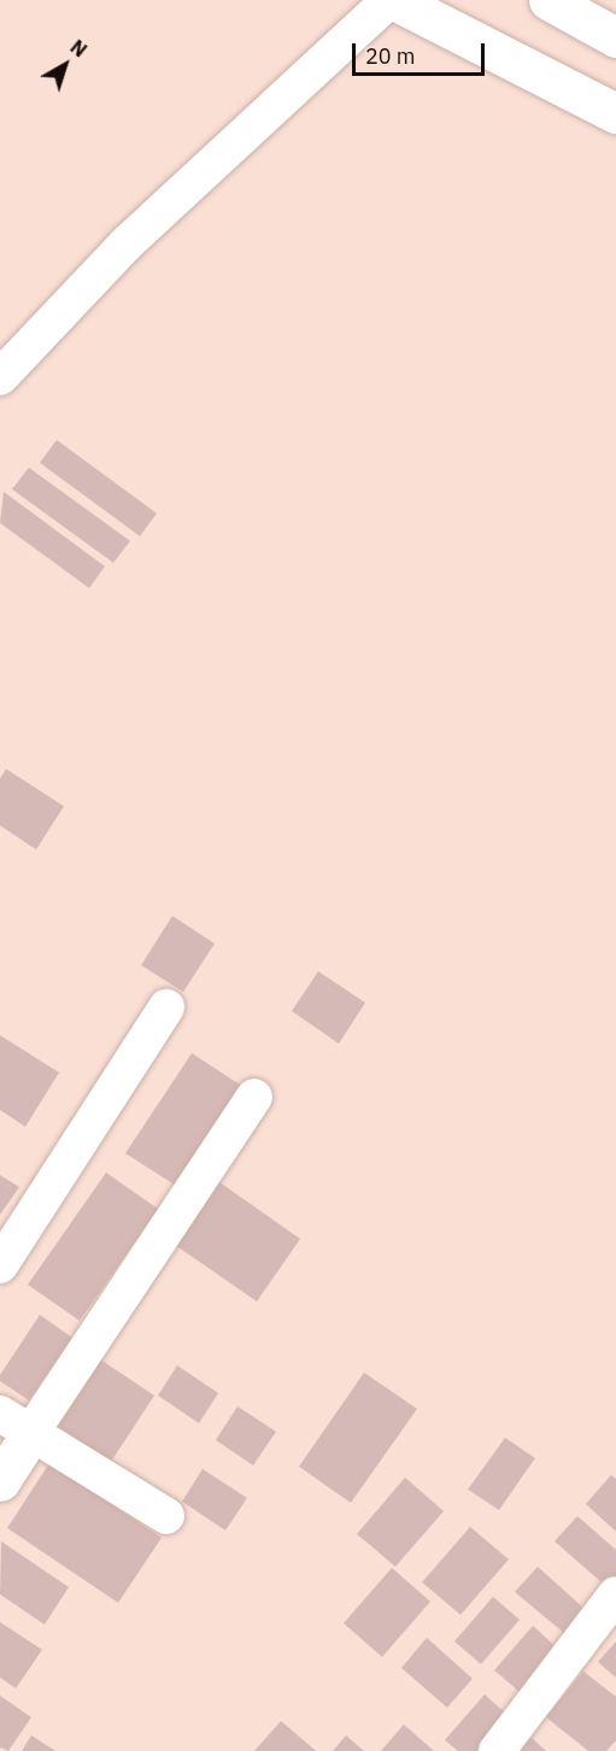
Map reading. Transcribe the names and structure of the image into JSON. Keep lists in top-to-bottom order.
{
  "scale_bar": "20 m",
  "north": "top right"
}
